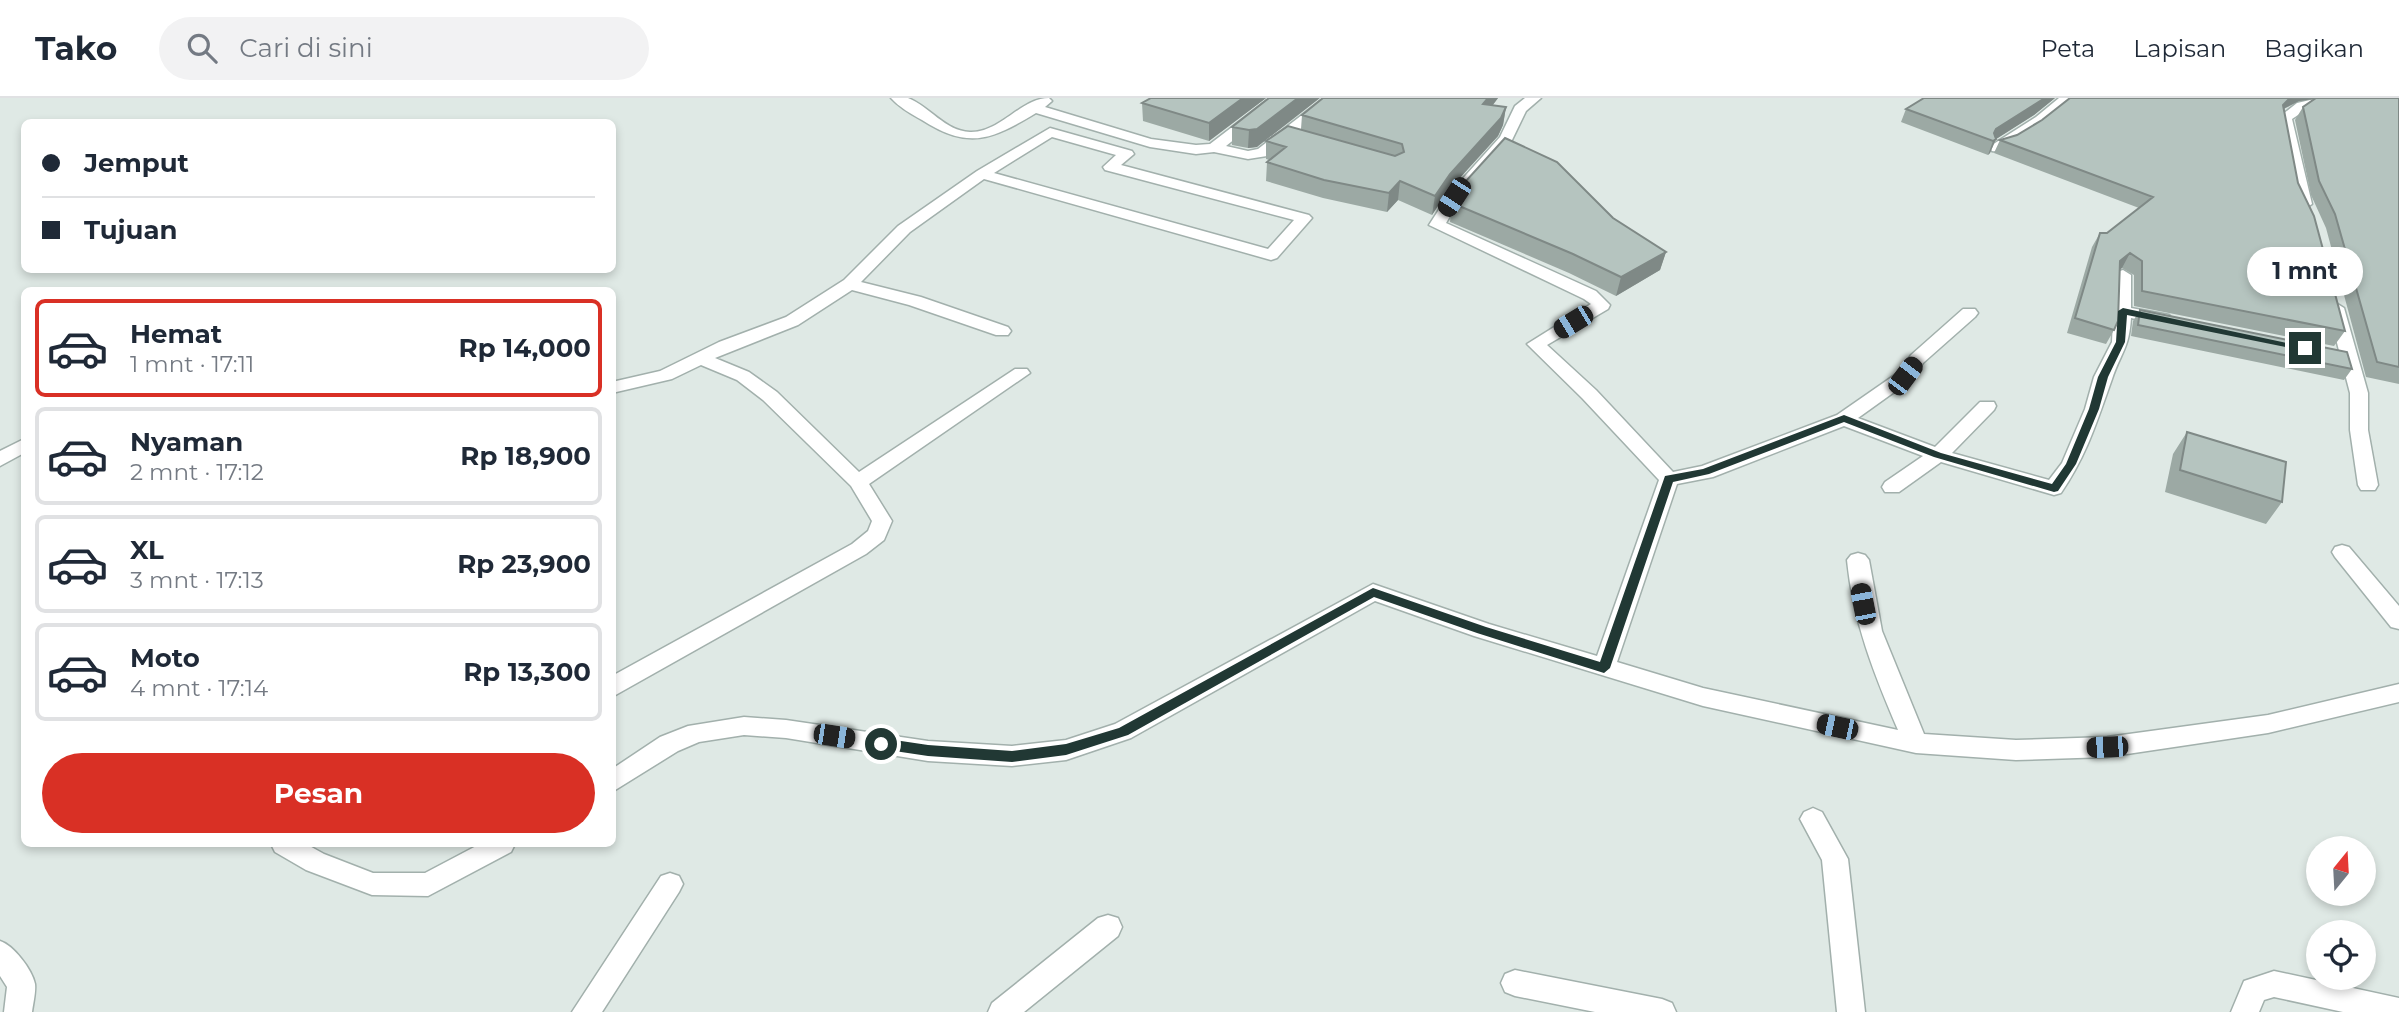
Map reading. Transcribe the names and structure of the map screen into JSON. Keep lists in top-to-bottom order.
{
  "north": "top",
  "page": {
    "header": "Tako",
    "search": "Cari di sini",
    "nav": ["Peta", "Lapisan", "Bagikan"],
    "banner": ["Jemput", "Tujuan"],
    "bubble": "1 mnt",
    "list": [
      {
        "name": "Hemat",
        "note": "1 mnt · 17:11",
        "value": "Rp 14,000"
      },
      {
        "name": "Nyaman",
        "note": "2 mnt · 17:12",
        "value": "Rp 18,900"
      },
      {
        "name": "XL",
        "note": "3 mnt · 17:13",
        "value": "Rp 23,900"
      },
      {
        "name": "Moto",
        "note": "4 mnt · 17:14",
        "value": "Rp 13,300"
      }
    ],
    "buttons": "Pesan"
  }
}
